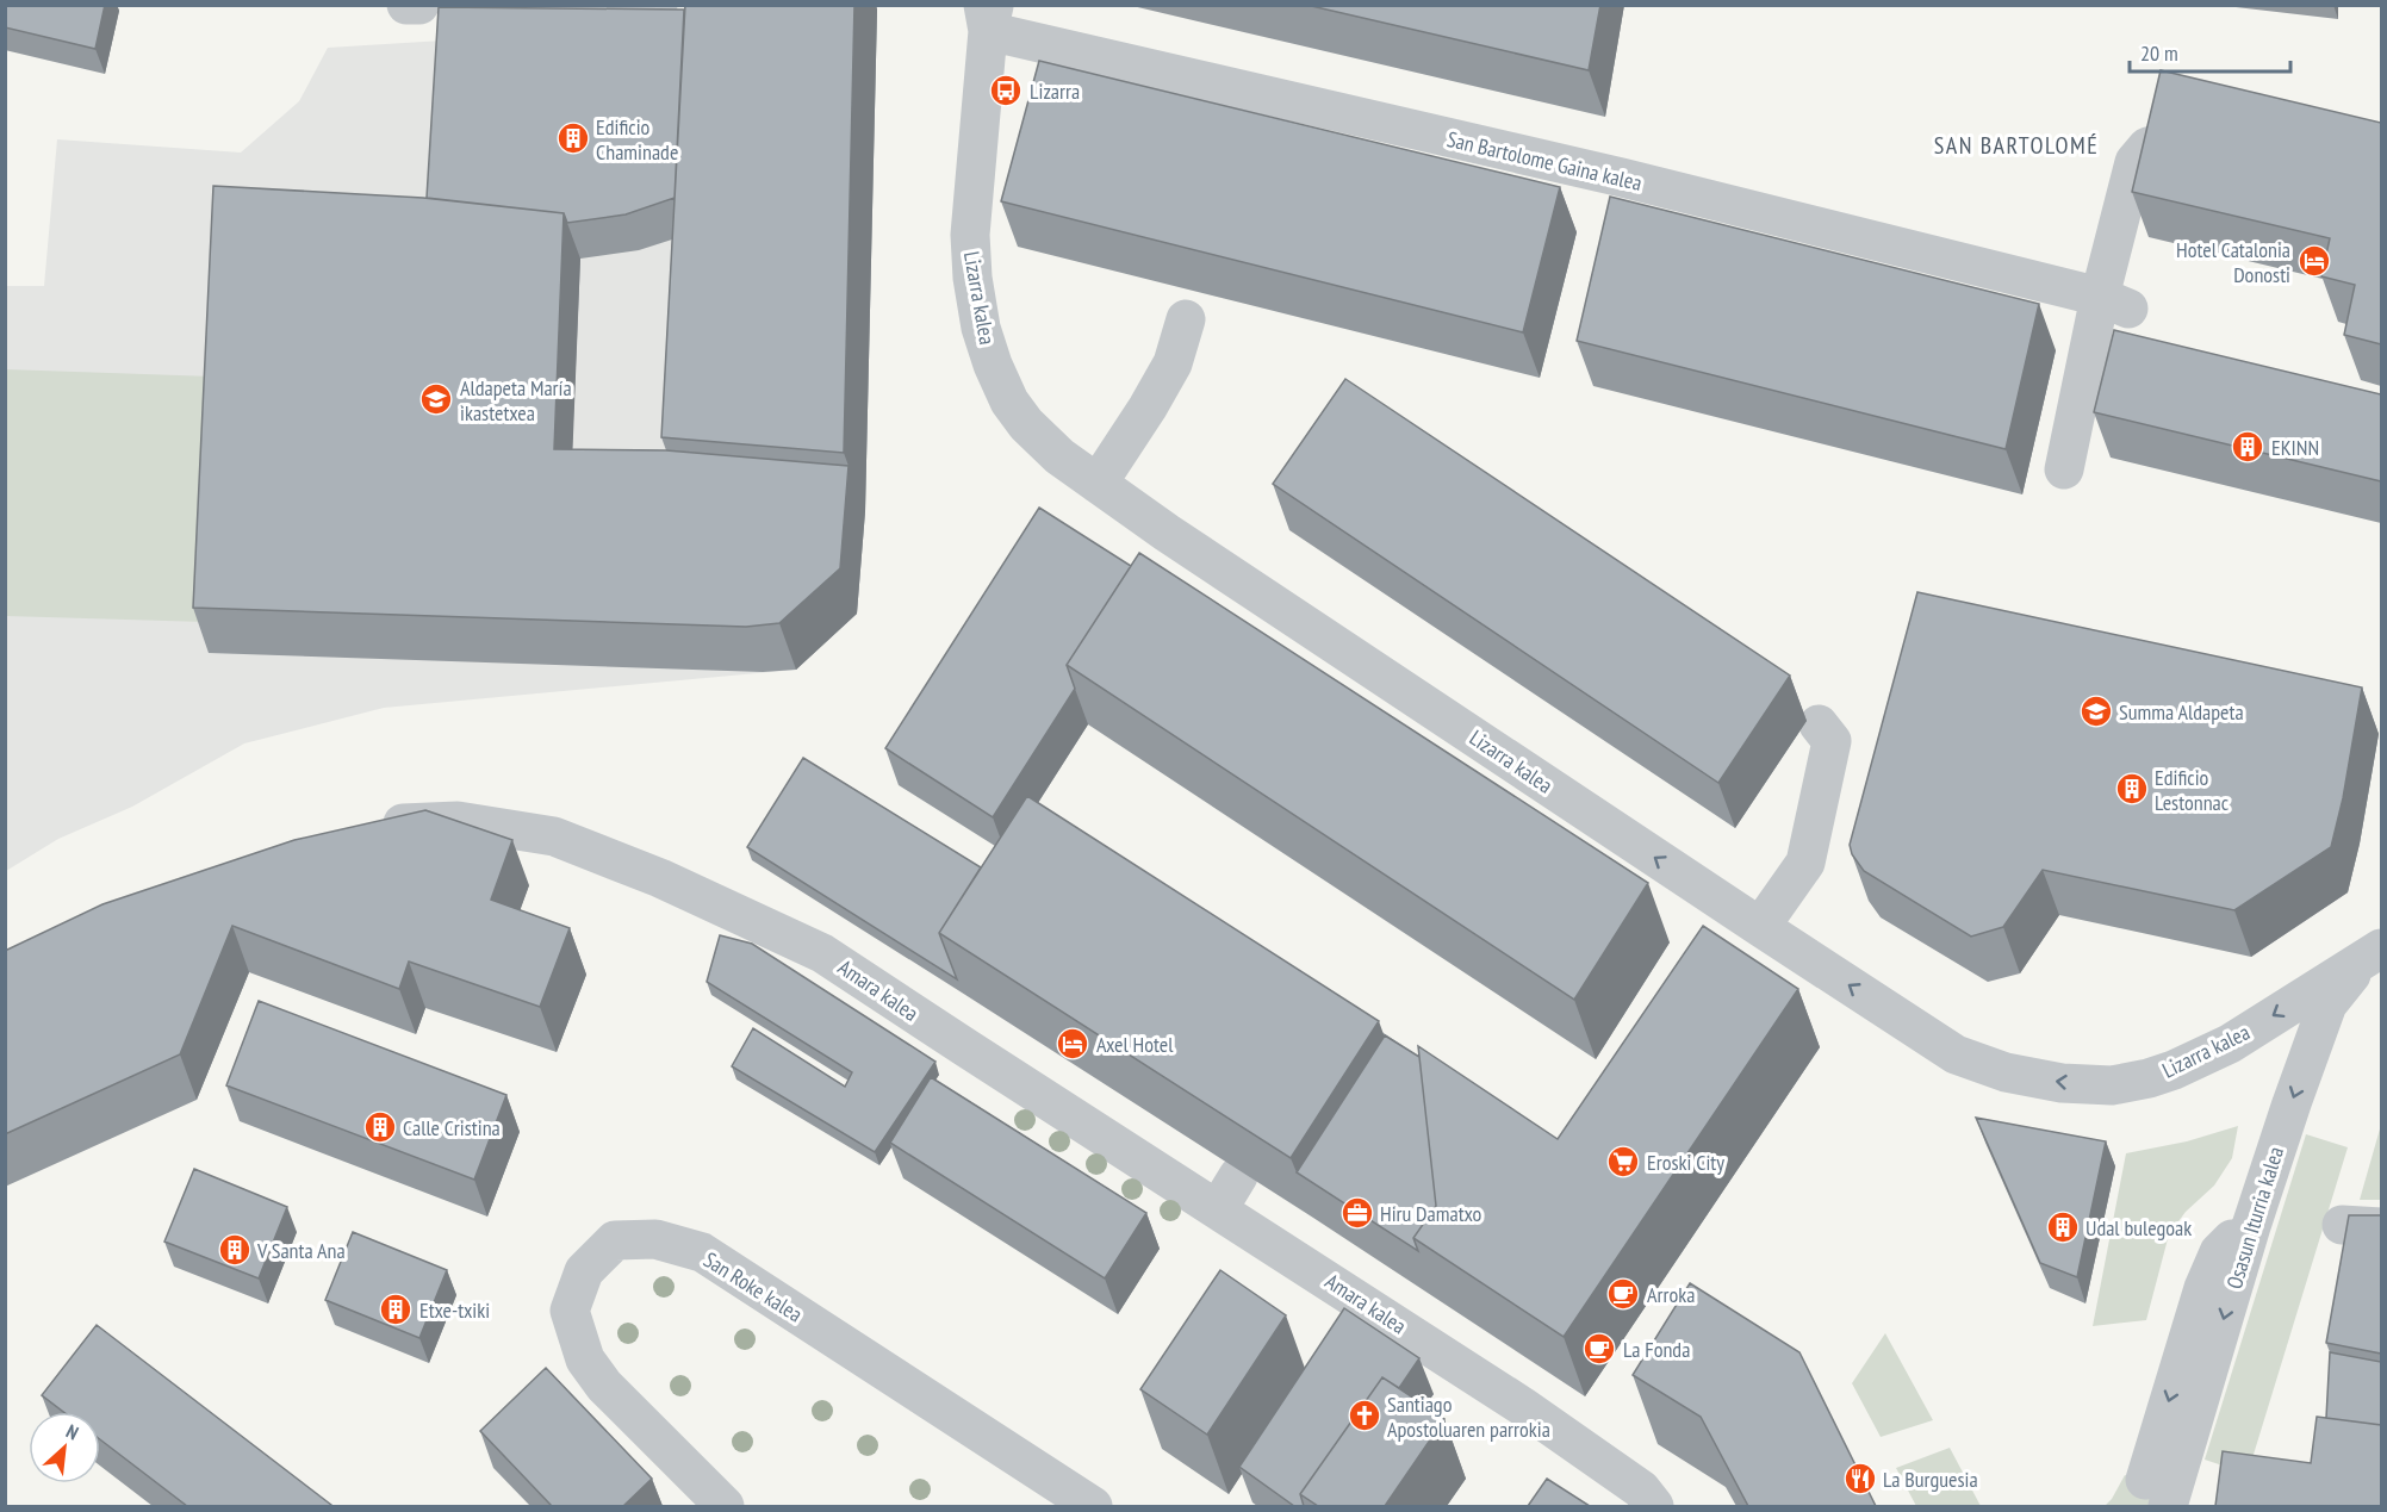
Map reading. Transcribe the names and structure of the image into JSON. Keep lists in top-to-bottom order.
{
  "streets": {
    "street": [
      "San Bartolome Gaina kalea",
      "Lizarra kalea",
      "Amara kalea",
      "Osasun Iturria kalea",
      "San Roke kalea"
    ]
  },
  "crossings": [
    ["San Bartolome Gaina kalea", "Lizarra kalea"],
    ["Lizarra kalea", "Osasun Iturria kalea"]
  ],
  "one_way": ["Lizarra kalea", "Osasun Iturria kalea"],
  "districts": ["SAN BARTOLOMÉ"],
  "places": {
    "bus stop": ["Lizarra"],
    "building": [
      "Edificio Chaminade",
      "EKINN",
      "Edificio Lestonnac",
      "Calle Cristina",
      "Udal bulegoak",
      "V Santa Ana",
      "Etxe-txiki"
    ],
    "hotel": ["Hotel Catalonia Donosti", "Axel Hotel"],
    "school or university": ["Aldapeta María ikastetxea", "Summa Aldapeta"],
    "supermarket": ["Eroski City"],
    "office": ["Hiru Damatxo"],
    "cafe": ["Arroka", "La Fonda"],
    "church": ["Santiago Apostoluaren parrokia"],
    "restaurant": ["La Burguesia"]
  },
  "scale_bar": "20 m",
  "north": "top right"
}
